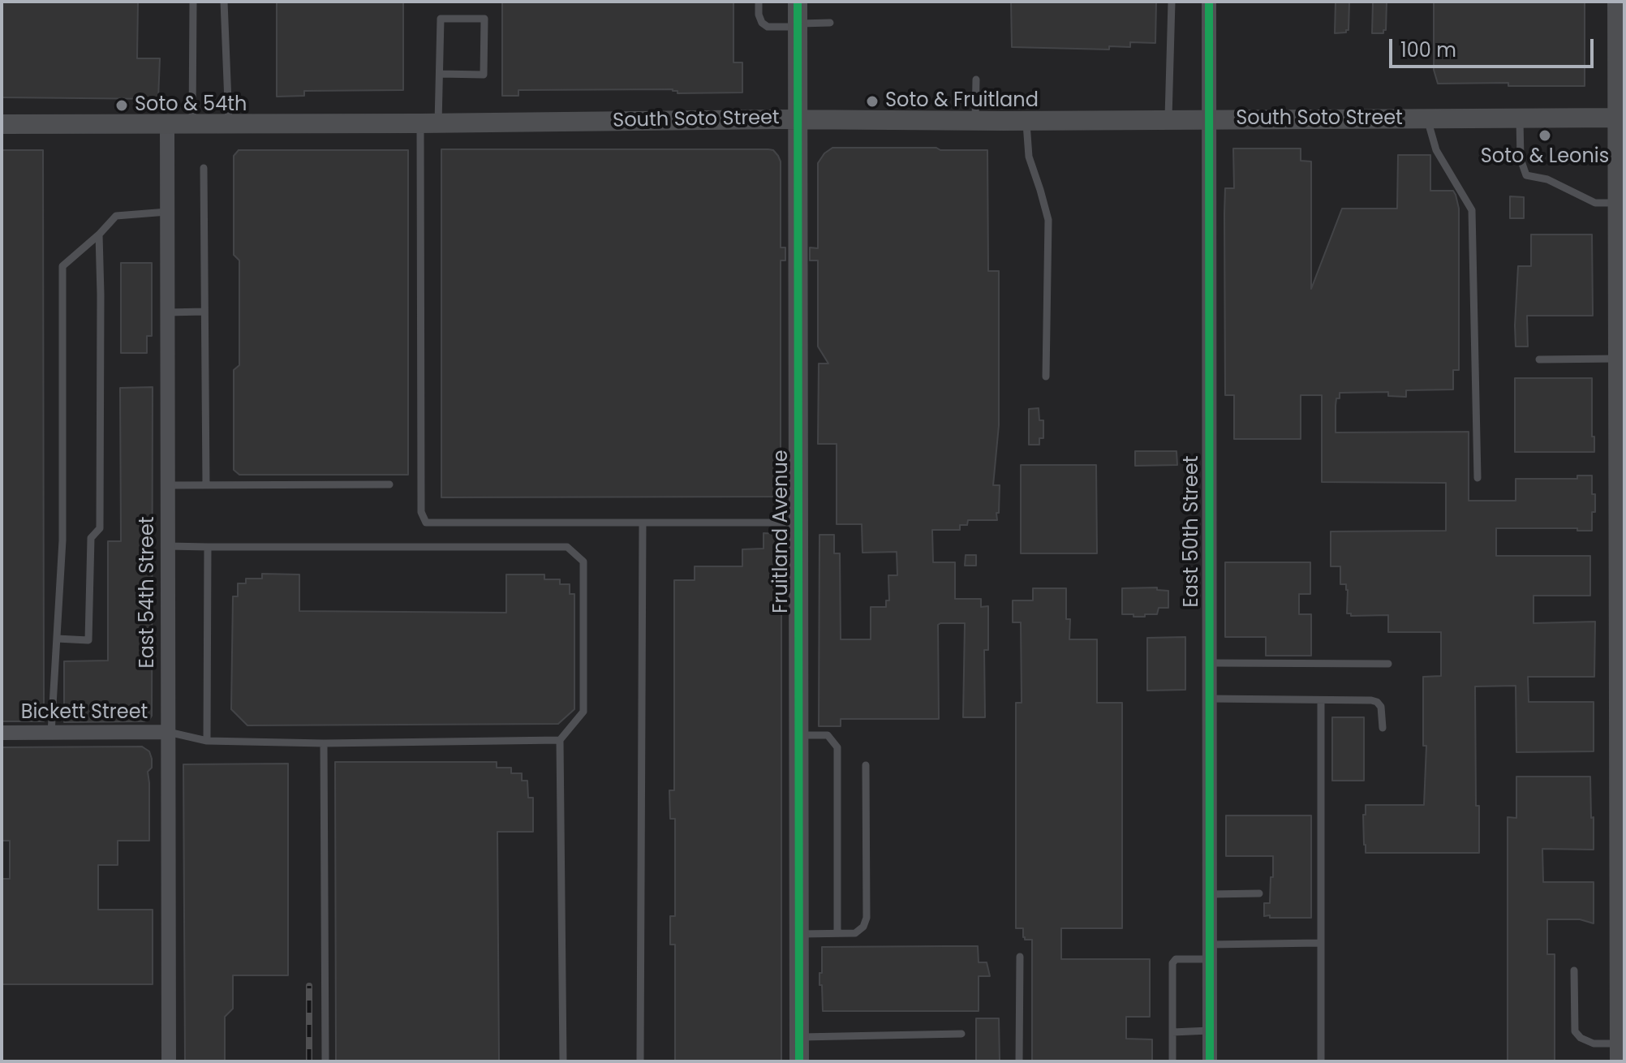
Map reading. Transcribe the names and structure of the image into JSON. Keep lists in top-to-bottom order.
{
  "streets": {
    "main road": ["South Soto Street", "Fruitland Avenue"],
    "street": ["East 50th Street", "East 54th Street", "Bickett Street"]
  },
  "crossings": [
    ["South Soto Street", "Fruitland Avenue"],
    ["South Soto Street", "East 50th Street"],
    ["South Soto Street", "East 54th Street"],
    ["East 54th Street", "Bickett Street"]
  ],
  "places": ["Soto & Fruitland", "Soto & 54th", "Soto & Leonis"],
  "scale_bar": "100 m"
}
